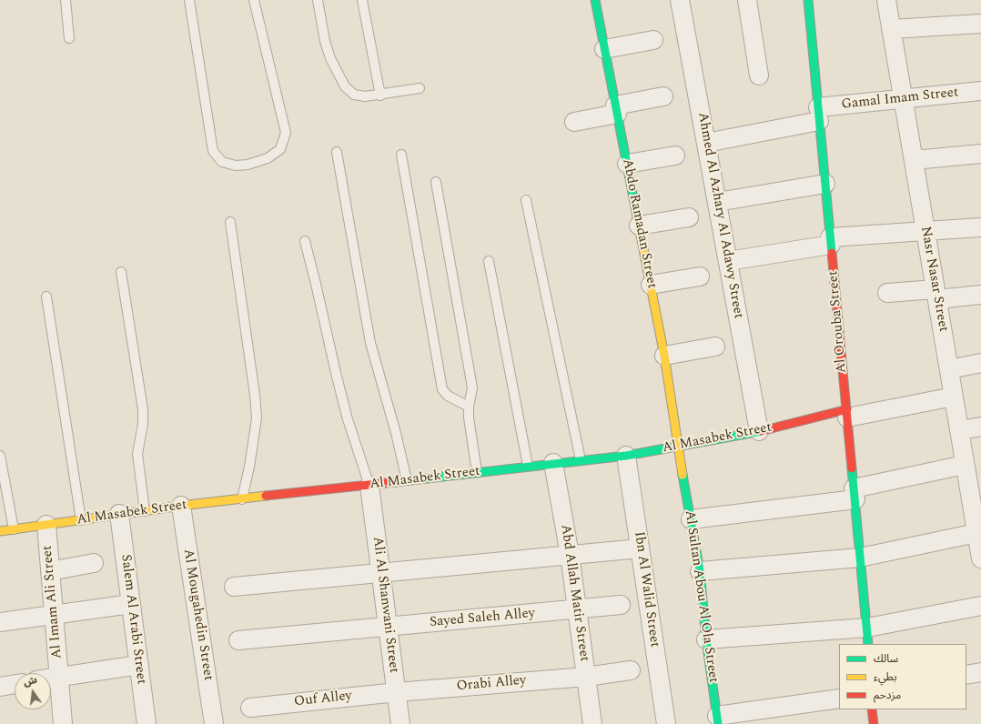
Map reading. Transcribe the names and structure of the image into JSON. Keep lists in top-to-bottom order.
{
  "streets": {
    "street": [
      "Gamal Imam Street",
      "Ahmed Al Azhary Al Adawy Street",
      "Abdo Ramadan Street",
      "Nasr Nasar Street",
      "Al Orouba Street",
      "Al Masabek Street",
      "Ibn Al Walid Street",
      "Abd Allah Matir Street",
      "Al Sultan Abou Al Ola Street",
      "Al Imam Ali Street",
      "Ali Al Shanwani Street",
      "Al Mougahedin Street",
      "Sayed Saleh Alley",
      "Salem Al Arabi Street",
      "Orabi Alley",
      "Ouf Alley"
    ]
  },
  "crossings": [
    ["Gamal Imam Street", "Ahmed Al Azhary Al Adawy Street"],
    ["Gamal Imam Street", "Nasr Nasar Street"],
    ["Gamal Imam Street", "Al Orouba Street"],
    ["Ahmed Al Azhary Al Adawy Street", "Al Masabek Street"],
    ["Abdo Ramadan Street", "Al Masabek Street"],
    ["Abdo Ramadan Street", "Al Sultan Abou Al Ola Street"],
    ["Al Orouba Street", "Al Masabek Street"],
    ["Al Masabek Street", "Ibn Al Walid Street"],
    ["Al Masabek Street", "Abd Allah Matir Street"],
    ["Al Masabek Street", "Al Sultan Abou Al Ola Street"],
    ["Al Masabek Street", "Al Imam Ali Street"],
    ["Al Masabek Street", "Ali Al Shanwani Street"],
    ["Al Masabek Street", "Al Mougahedin Street"],
    ["Al Masabek Street", "Salem Al Arabi Street"],
    ["Abd Allah Matir Street", "Sayed Saleh Alley"],
    ["Abd Allah Matir Street", "Orabi Alley"],
    ["Ali Al Shanwani Street", "Sayed Saleh Alley"],
    ["Ali Al Shanwani Street", "Orabi Alley"],
    ["Ali Al Shanwani Street", "Ouf Alley"],
    ["Orabi Alley", "Ouf Alley"]
  ],
  "legend": ["سالك", "بطيء", "مزدحم"],
  "north": "top"
}
